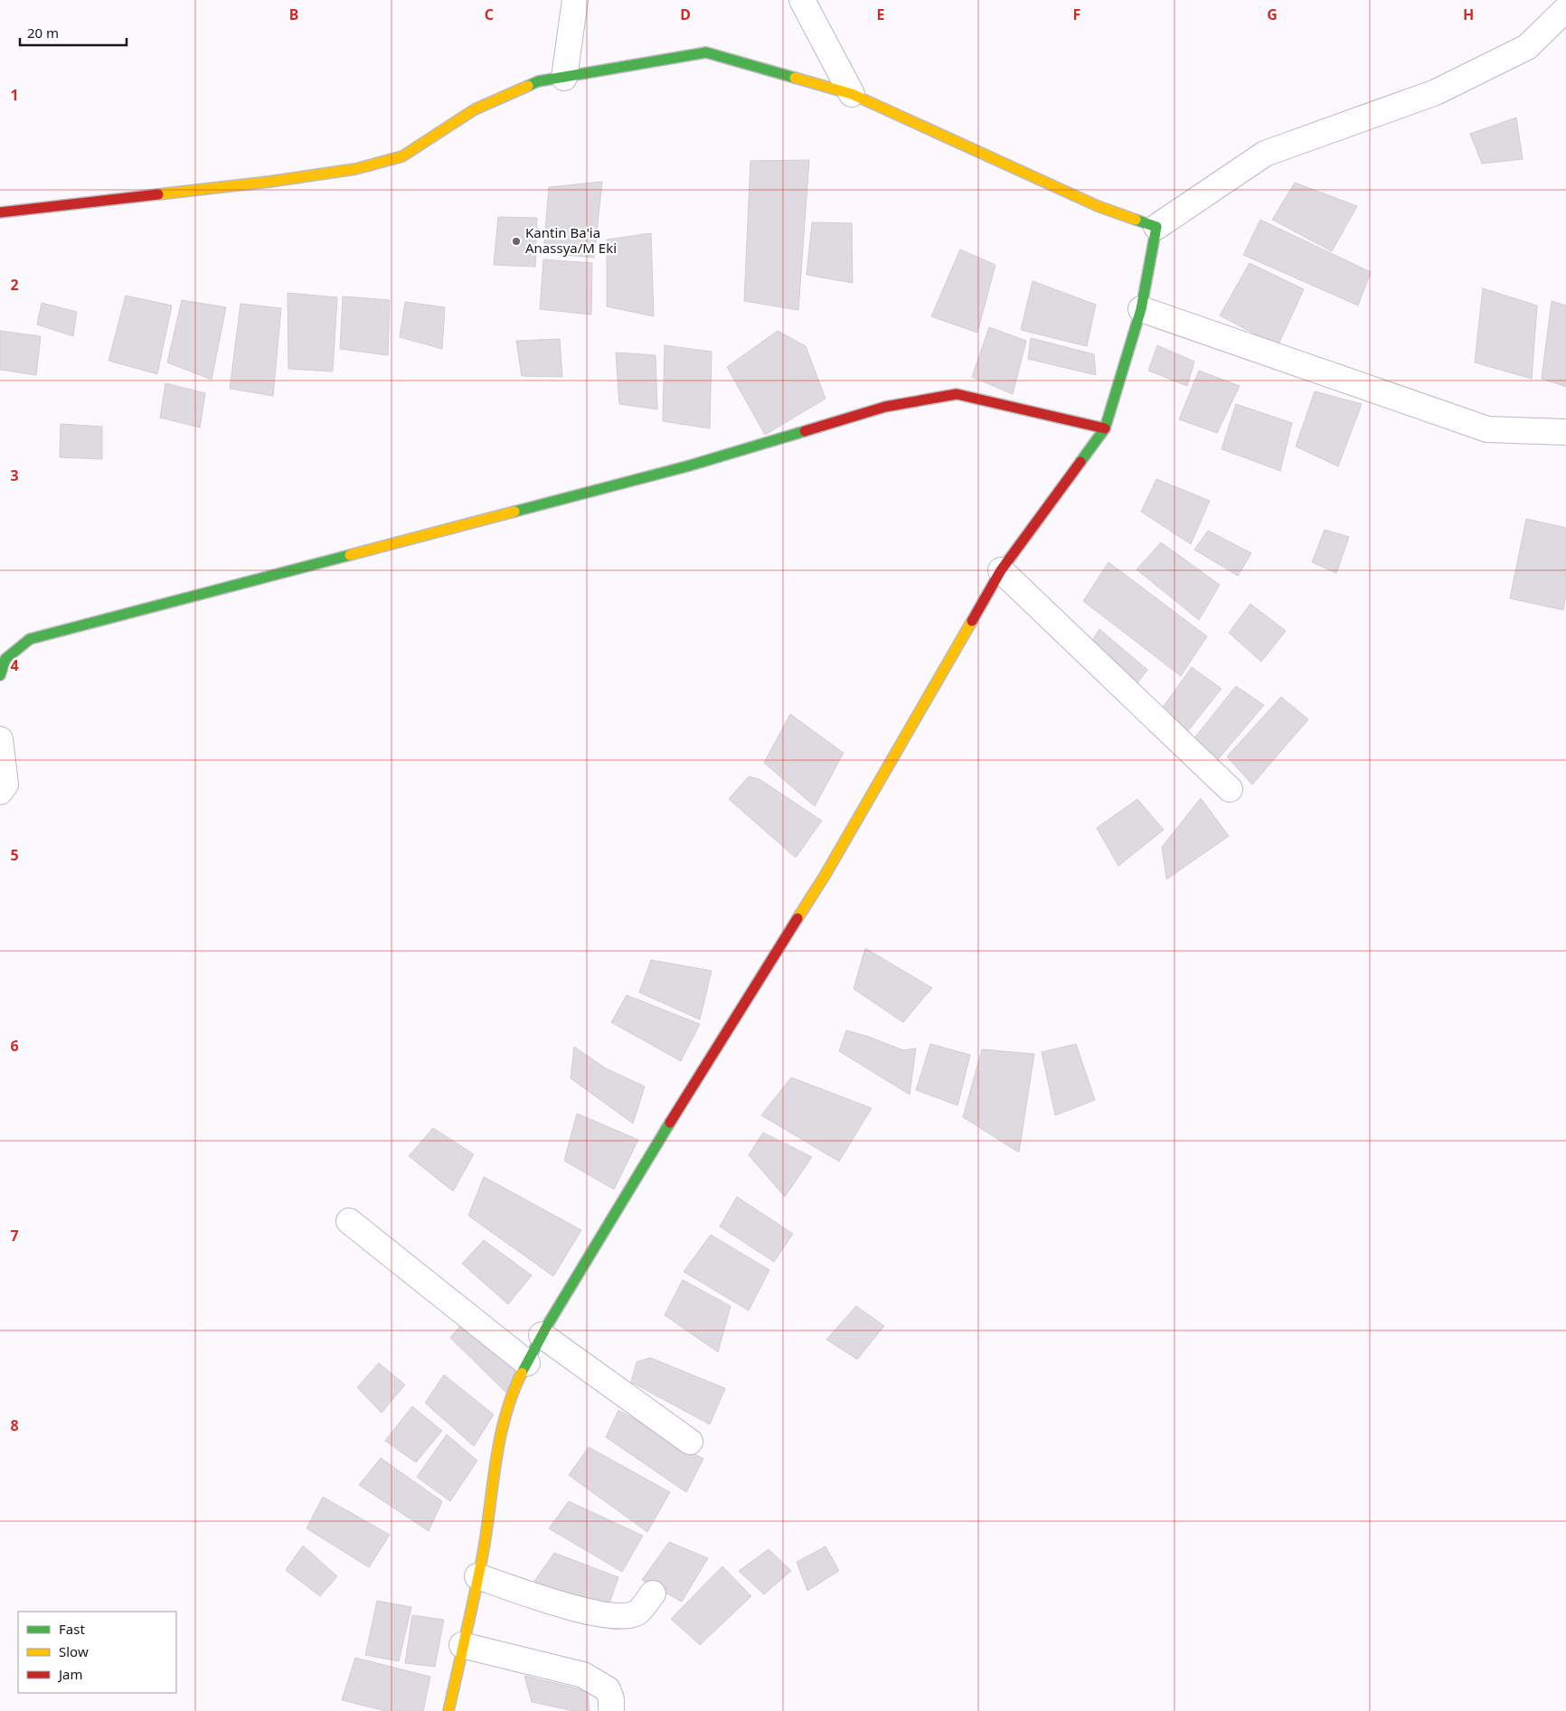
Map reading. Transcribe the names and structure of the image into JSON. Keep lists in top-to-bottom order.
{
  "places": ["Kantin Ba'ia Anassya/M Eki"],
  "legend": ["Fast", "Slow", "Jam"],
  "scale_bar": "20 m",
  "grid": {
    "columns": [
      "B",
      "C",
      "D",
      "E",
      "F",
      "G",
      "H"
    ],
    "rows": [
      "1",
      "2",
      "3",
      "4",
      "5",
      "6",
      "7",
      "8"
    ]
  }
}
